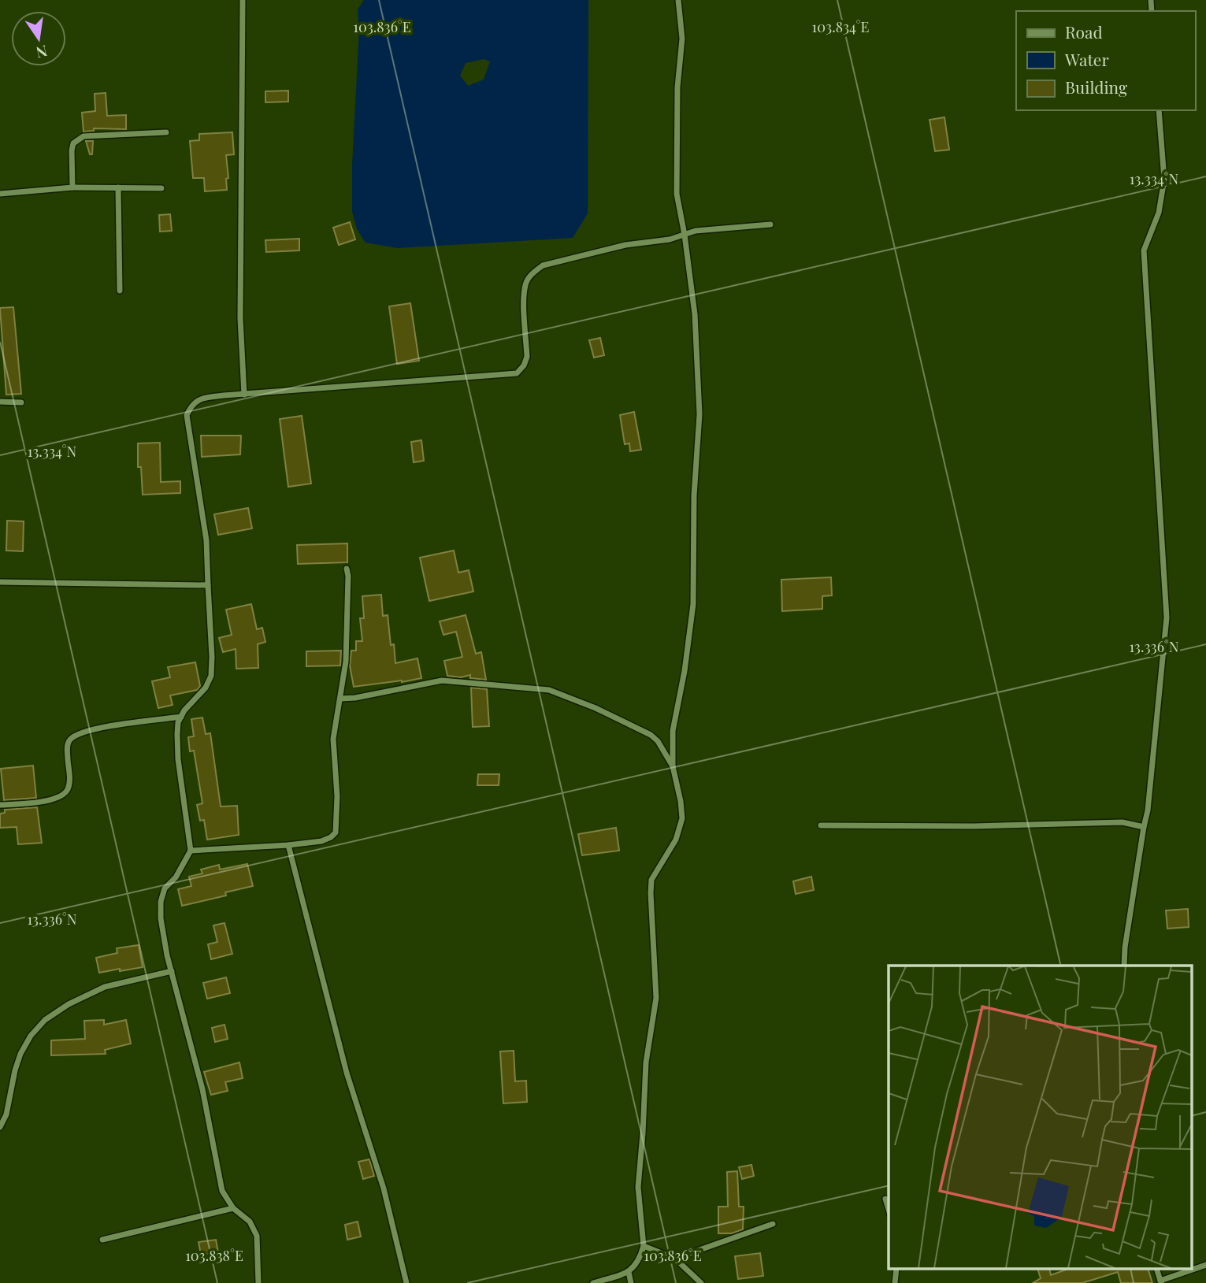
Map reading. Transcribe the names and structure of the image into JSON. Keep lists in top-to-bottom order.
{
  "legend": ["Road", "Water", "Building"],
  "north": "bottom",
  "coordinates": [
    "103.836°E",
    "103.834°E",
    "13.334°N",
    "13.336°N",
    "103.838°E"
  ]
}
